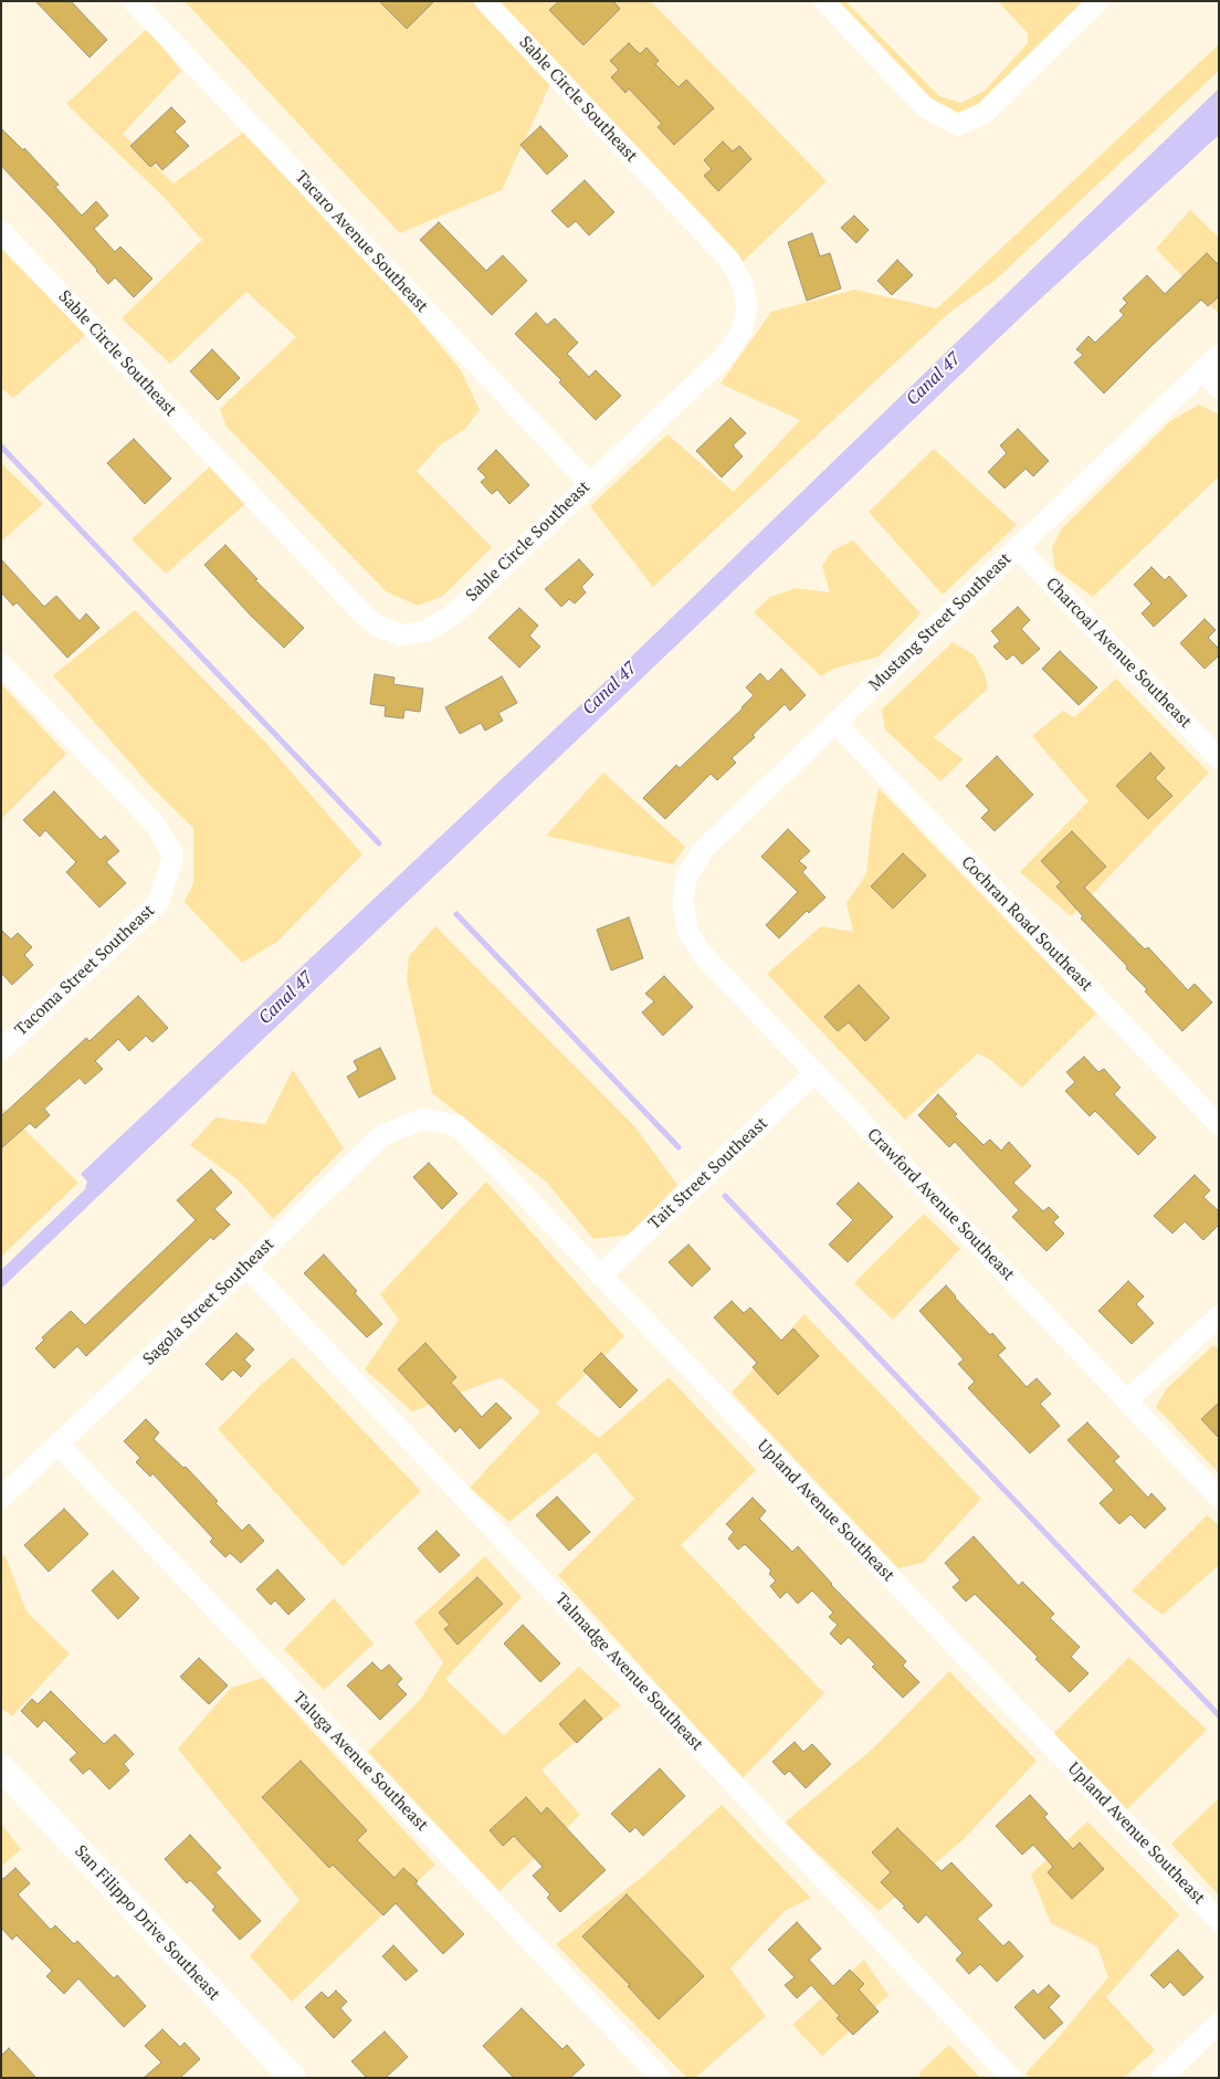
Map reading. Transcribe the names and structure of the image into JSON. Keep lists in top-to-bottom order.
{
  "streets": {
    "street": [
      "Sable Circle Southeast",
      "Tacaro Avenue Southeast",
      "Mustang Street Southeast",
      "Charcoal Avenue Southeast",
      "Cochran Road Southeast",
      "Tacoma Street Southeast",
      "Tait Street Southeast",
      "Crawford Avenue Southeast",
      "Sagola Street Southeast",
      "Upland Avenue Southeast",
      "Talmadge Avenue Southeast",
      "Taluga Avenue Southeast",
      "San Filippo Drive Southeast"
    ]
  },
  "crossings": [
    ["Sable Circle Southeast", "Tacaro Avenue Southeast"],
    ["Mustang Street Southeast", "Charcoal Avenue Southeast"],
    ["Mustang Street Southeast", "Cochran Road Southeast"],
    ["Mustang Street Southeast", "Crawford Avenue Southeast"],
    ["Tait Street Southeast", "Crawford Avenue Southeast"],
    ["Tait Street Southeast", "Upland Avenue Southeast"],
    ["Sagola Street Southeast", "Upland Avenue Southeast"],
    ["Sagola Street Southeast", "Talmadge Avenue Southeast"],
    ["Sagola Street Southeast", "Taluga Avenue Southeast"]
  ],
  "water": ["Canal 47"]
}
